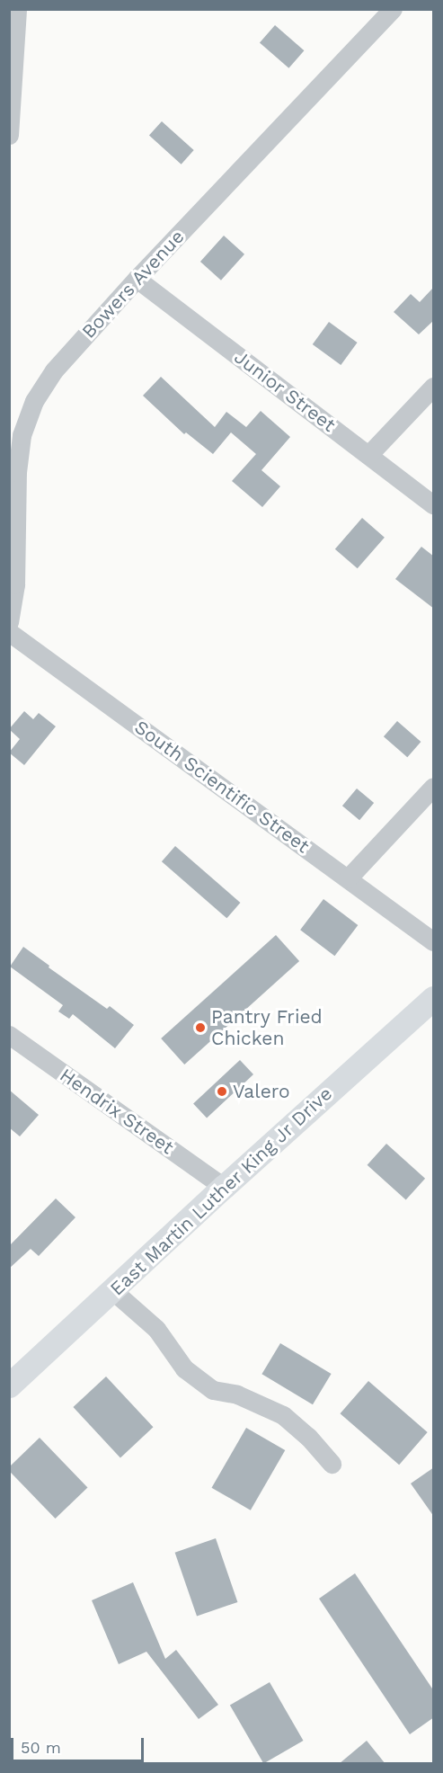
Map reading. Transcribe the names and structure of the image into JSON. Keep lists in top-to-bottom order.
{
  "streets": {
    "main road": ["East Martin Luther King Jr Drive"],
    "street": [
      "Bowers Avenue",
      "Junior Street",
      "South Scientific Street",
      "Hendrix Street"
    ]
  },
  "crossings": [
    ["Bowers Avenue", "Junior Street"],
    ["Hendrix Street", "East Martin Luther King Jr Drive"]
  ],
  "places": ["Pantry Fried Chicken", "Valero"],
  "scale_bar": "50 m"
}
